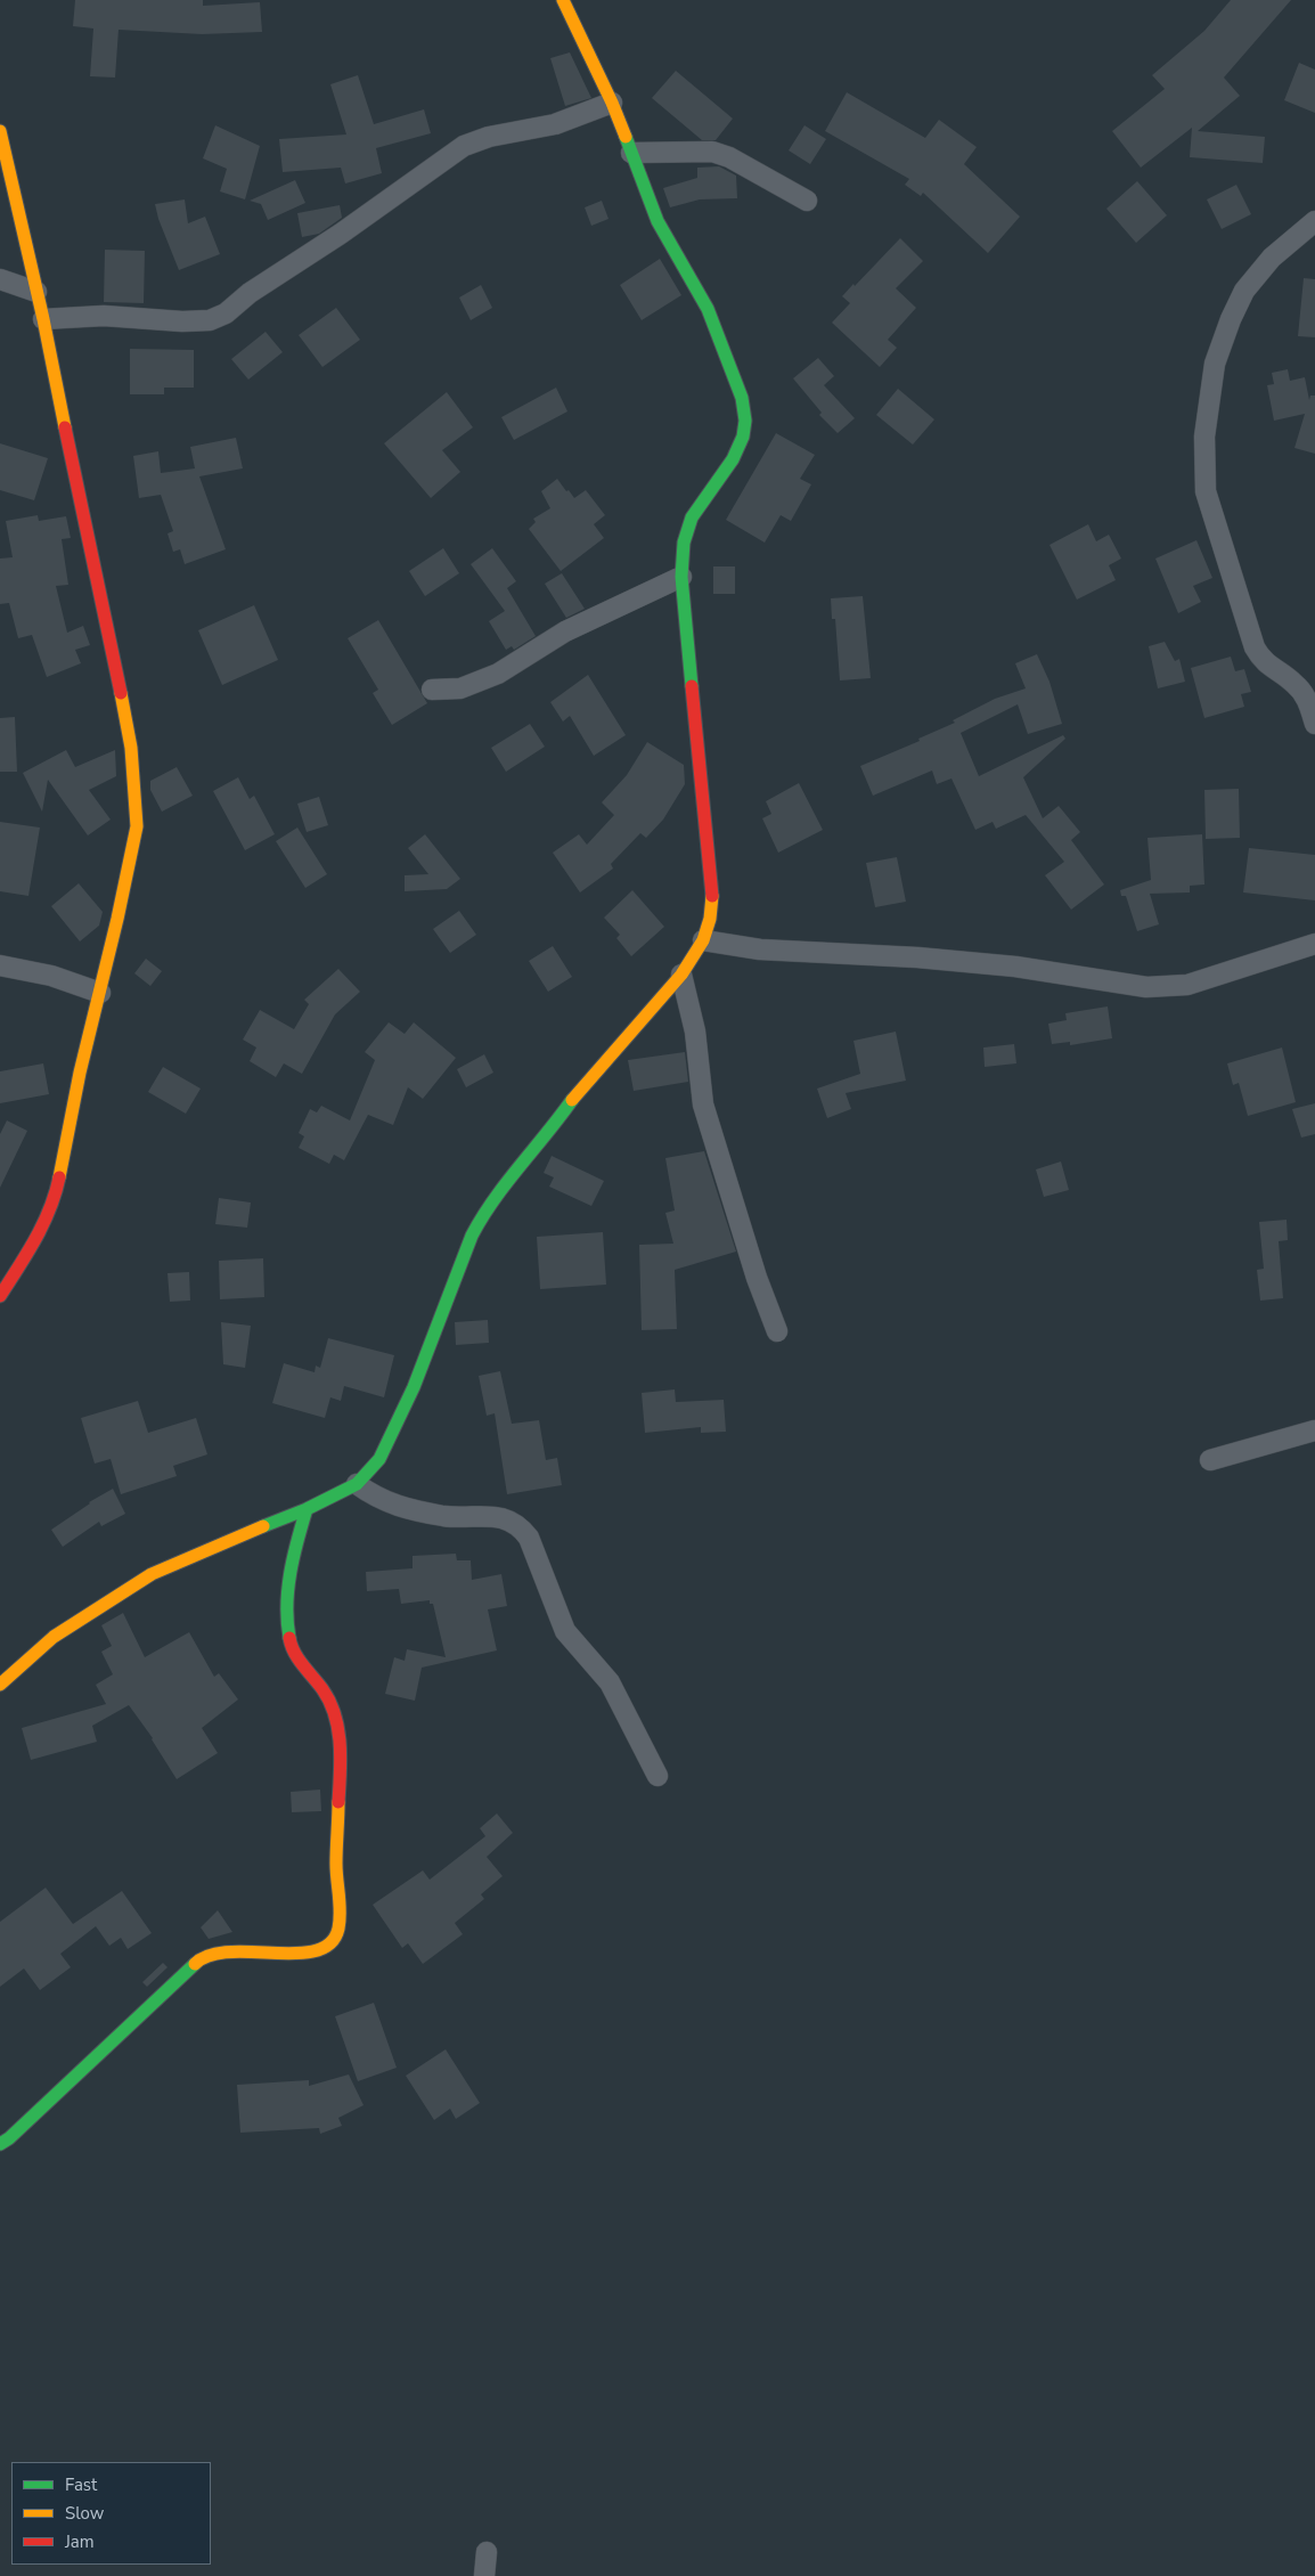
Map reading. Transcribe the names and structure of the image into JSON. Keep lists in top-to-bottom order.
{
  "legend": ["Fast", "Slow", "Jam"]
}
